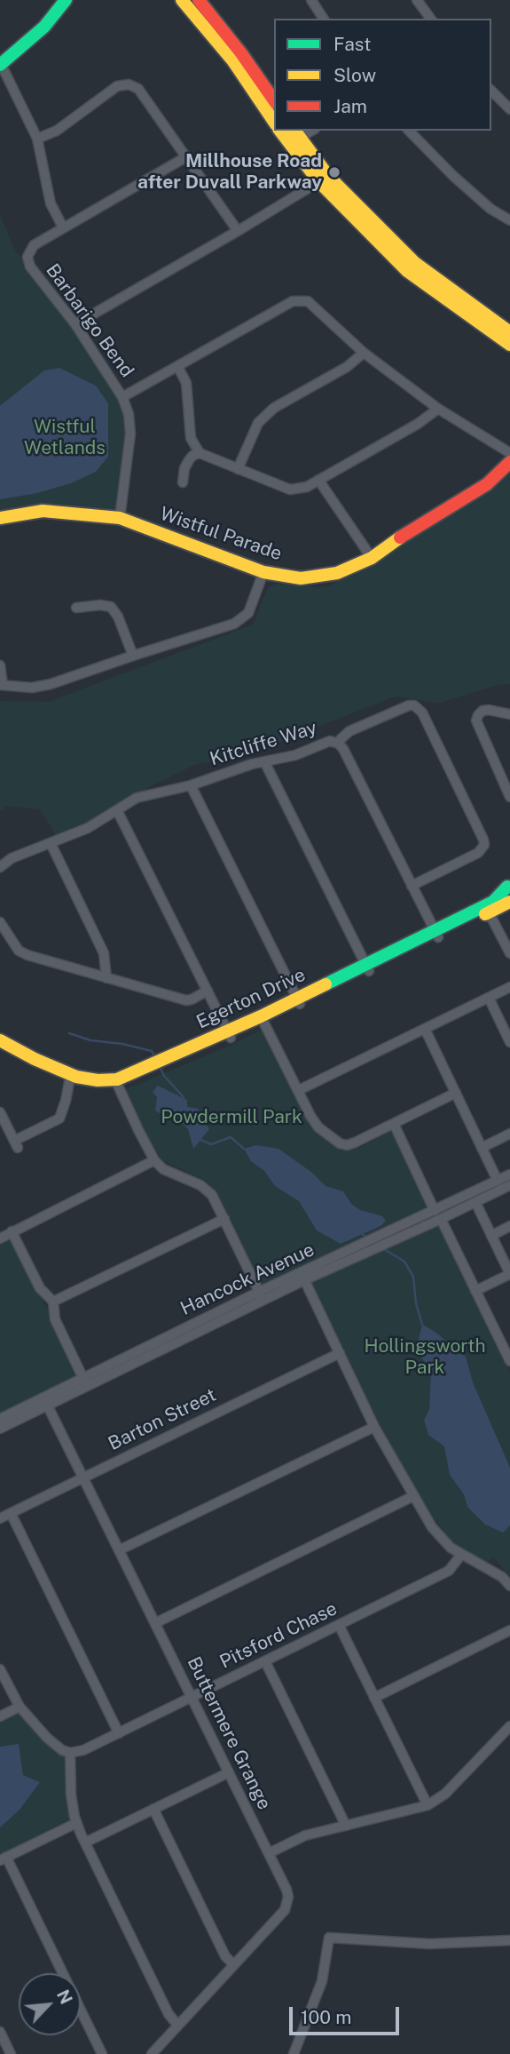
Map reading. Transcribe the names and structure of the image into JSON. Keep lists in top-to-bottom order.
{
  "streets": {
    "street": [
      "Barbarigo Bend",
      "Wistful Parade",
      "Kitcliffe Way",
      "Egerton Drive",
      "Hancock Avenue",
      "Barton Street",
      "Pitsford Chase",
      "Buttermere Grange"
    ]
  },
  "crossings": [
    ["Barbarigo Bend", "Wistful Parade"],
    ["Kitcliffe Way", "Egerton Drive"],
    ["Hancock Avenue", "Buttermere Grange"],
    ["Barton Street", "Buttermere Grange"],
    ["Pitsford Chase", "Buttermere Grange"]
  ],
  "parks": ["Wistful Wetlands", "Powdermill Park", "Hollingsworth Park"],
  "places": ["Millhouse Road after Duvall Parkway"],
  "legend": ["Fast", "Slow", "Jam"],
  "scale_bar": "100 m",
  "north": "top right"
}
